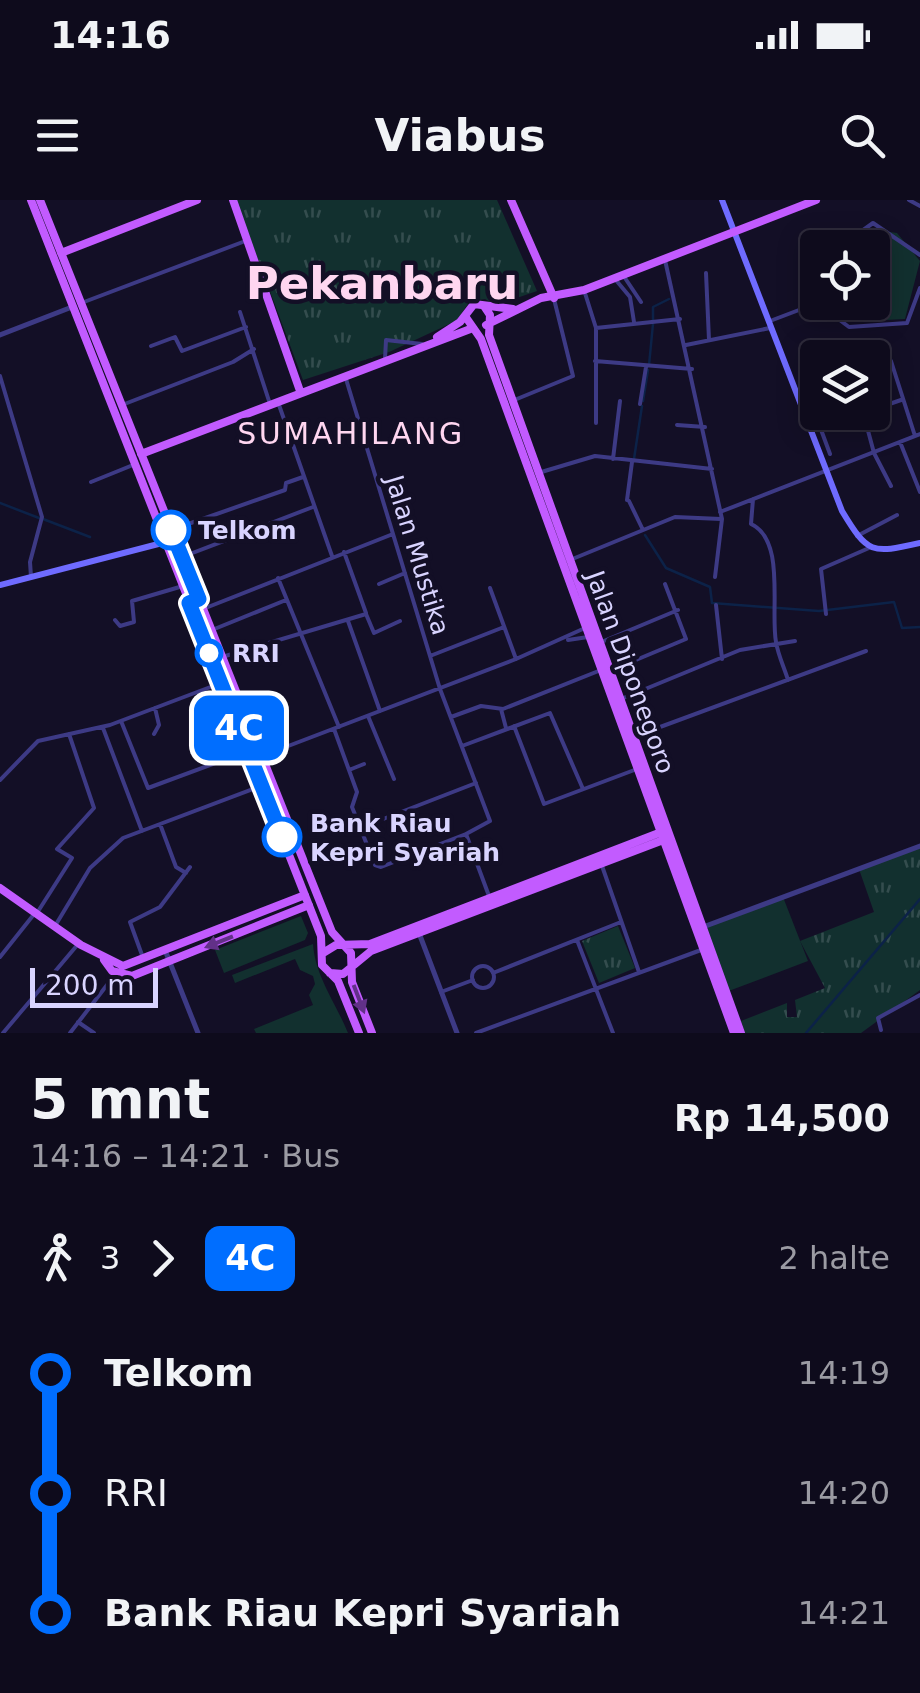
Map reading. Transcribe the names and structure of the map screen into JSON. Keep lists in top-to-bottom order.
{
  "streets": {
    "main road": ["Jalan Diponegoro"],
    "street": ["Jalan Mustika"]
  },
  "districts": ["Pekanbaru", "SUMAHILANG"],
  "places": ["Telkom", "RRI", "Bank Riau Kepri Syariah"],
  "lines": ["bus line 4C"],
  "scale_bar": "200 m",
  "page": {
    "status": "14:16",
    "header": "Viabus",
    "on_map": "4C",
    "scale": "200 m",
    "heading": ["5 mnt", "14:16 – 14:21 · Bus", "Rp 14,500"],
    "legs": ["3", "4C", "2 halte"],
    "list": [
      {
        "name": "Telkom",
        "value": "14:19"
      },
      {
        "name": "RRI",
        "value": "14:20"
      },
      {
        "name": "Bank Riau Kepri Syariah",
        "value": "14:21"
      }
    ]
  }
}
